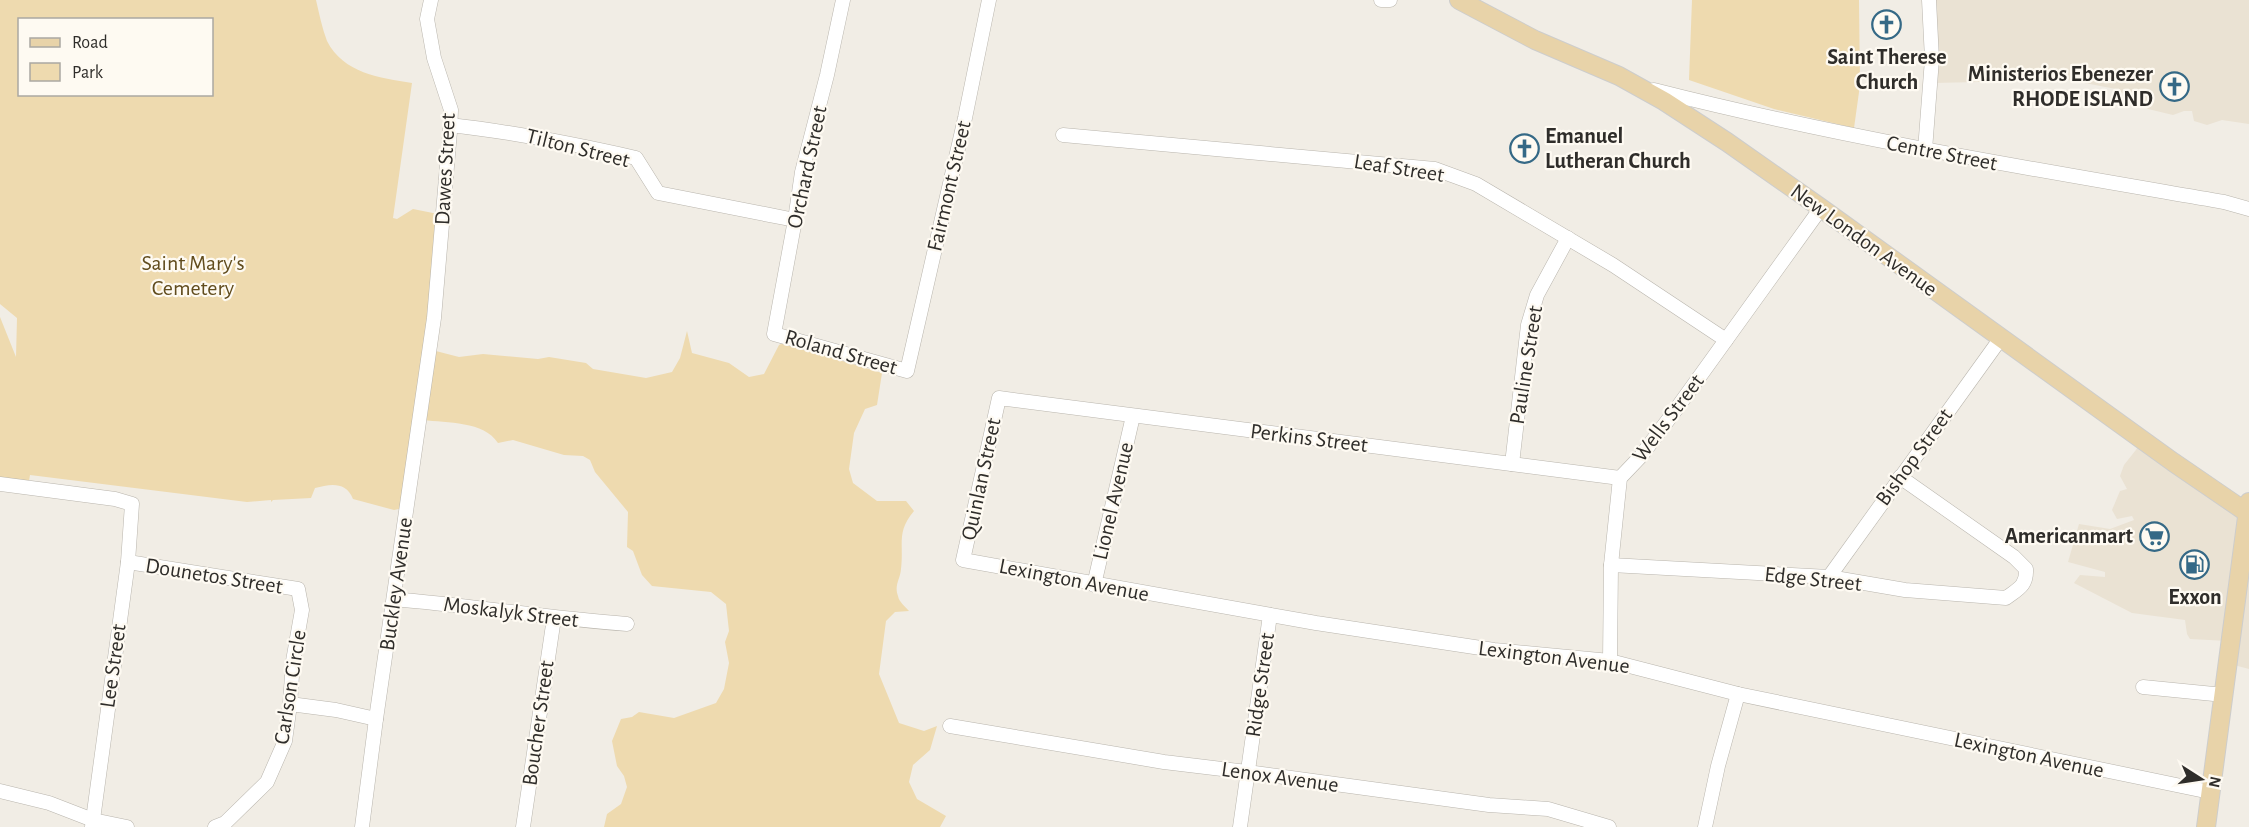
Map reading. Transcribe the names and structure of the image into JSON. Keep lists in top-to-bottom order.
{
  "streets": {
    "main road": ["New London Avenue"],
    "street": [
      "Tilton Street",
      "Centre Street",
      "Orchard Street",
      "Leaf Street",
      "Dawes Street",
      "Fairmont Street",
      "Roland Street",
      "Pauline Street",
      "Wells Street",
      "Perkins Street",
      "Bishop Street",
      "Quinlan Street",
      "Lionel Avenue",
      "Dounetos Street",
      "Edge Street",
      "Lexington Avenue",
      "Buckley Avenue",
      "Moskalyk Street",
      "Lee Street",
      "Ridge Street",
      "Carlson Circle",
      "Boucher Street",
      "Lenox Avenue"
    ]
  },
  "crossings": [
    ["Tilton Street", "Orchard Street"],
    ["Tilton Street", "Dawes Street"],
    ["Centre Street", "New London Avenue"],
    ["Orchard Street", "Roland Street"],
    ["Leaf Street", "Pauline Street"],
    ["Leaf Street", "Wells Street"],
    ["Dawes Street", "Buckley Avenue"],
    ["Fairmont Street", "Roland Street"],
    ["New London Avenue", "Wells Street"],
    ["New London Avenue", "Bishop Street"],
    ["Pauline Street", "Perkins Street"],
    ["Wells Street", "Perkins Street"],
    ["Wells Street", "Edge Street"],
    ["Wells Street", "Lexington Avenue"],
    ["Perkins Street", "Quinlan Street"],
    ["Perkins Street", "Lionel Avenue"],
    ["Bishop Street", "Edge Street"],
    ["Quinlan Street", "Lexington Avenue"],
    ["Lionel Avenue", "Lexington Avenue"],
    ["Dounetos Street", "Lee Street"],
    ["Dounetos Street", "Carlson Circle"],
    ["Lexington Avenue", "Ridge Street"],
    ["Buckley Avenue", "Moskalyk Street"],
    ["Moskalyk Street", "Boucher Street"],
    ["Ridge Street", "Lenox Avenue"]
  ],
  "parks": ["Saint Mary's Cemetery"],
  "places": {
    "church": ["Saint Therese Church", "Ministerios Ebenezer RHODE ISLAND", "Emanuel Lutheran Church"],
    "supermarket": ["Americanmart"],
    "fuel station": ["Exxon"]
  },
  "legend": ["Road", "Park"],
  "north": "right"
}
